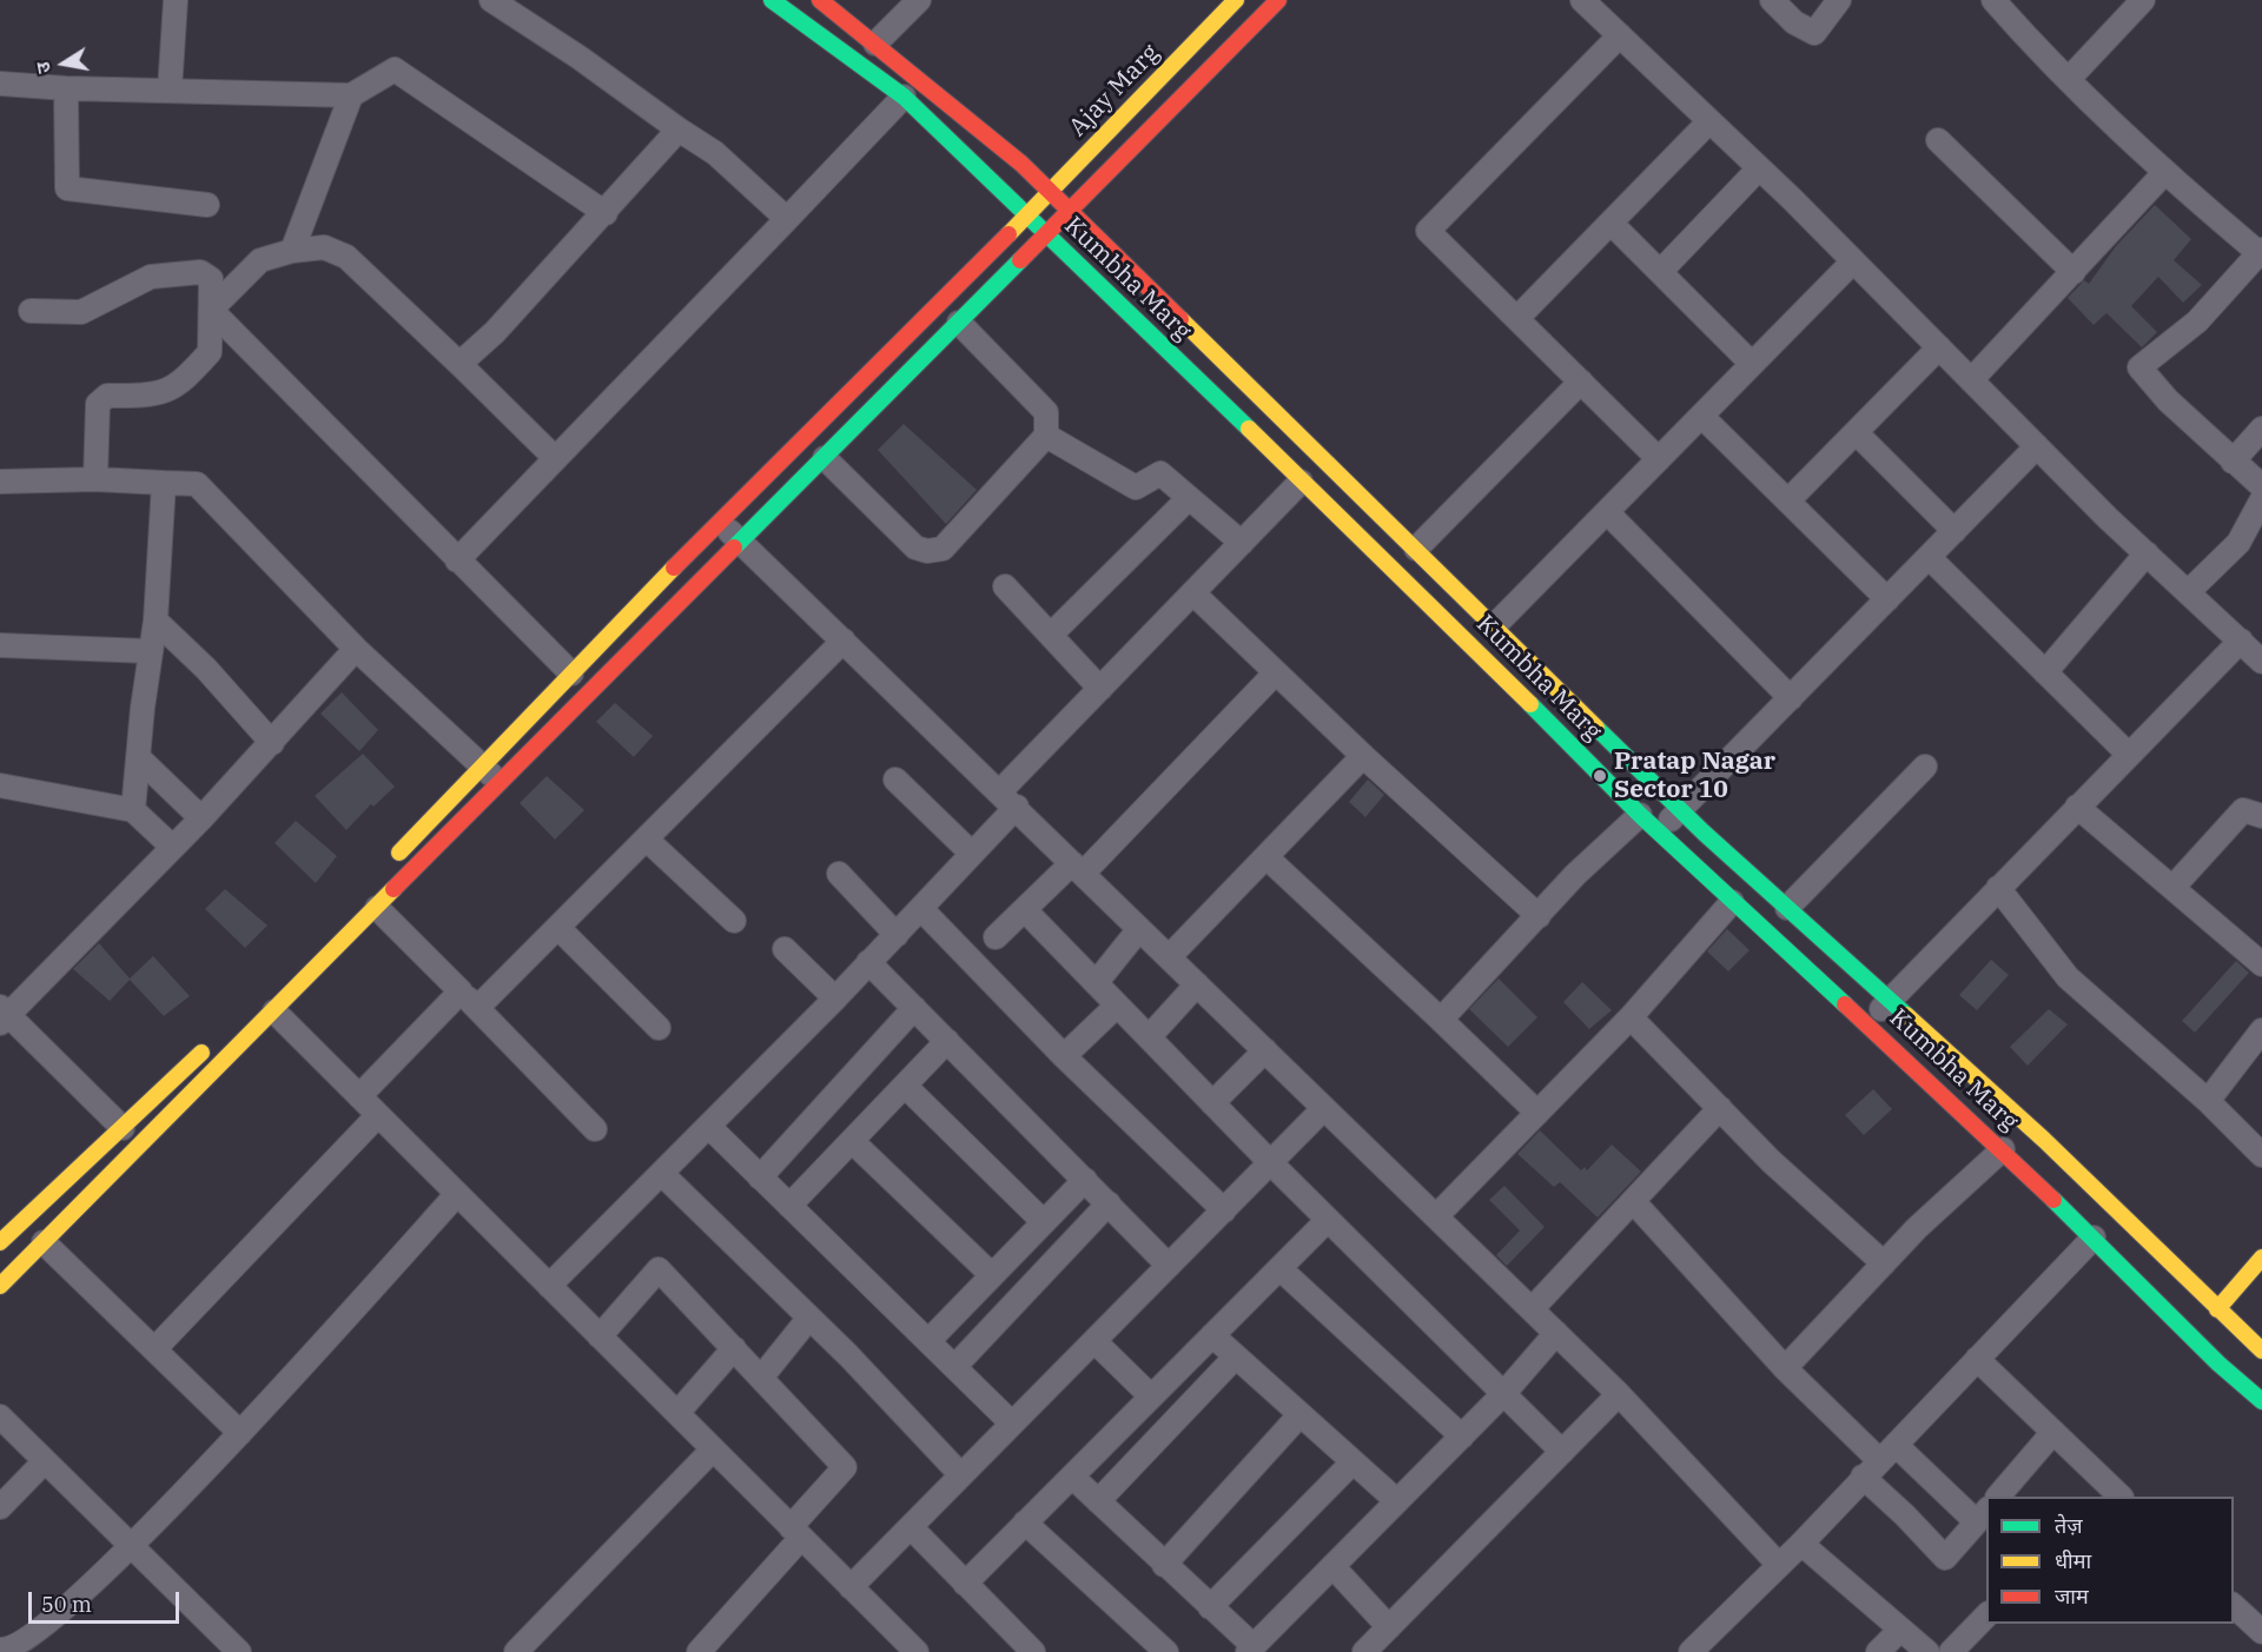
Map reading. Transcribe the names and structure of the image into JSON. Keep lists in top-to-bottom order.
{
  "streets": {
    "street": ["Ajay Marg", "Kumbha Marg"]
  },
  "crossings": [
    ["Ajay Marg", "Kumbha Marg"]
  ],
  "places": ["Pratap Nagar Sector 10"],
  "legend": ["तेज़", "धीमा", "जाम"],
  "scale_bar": "50 m",
  "north": "left"
}
